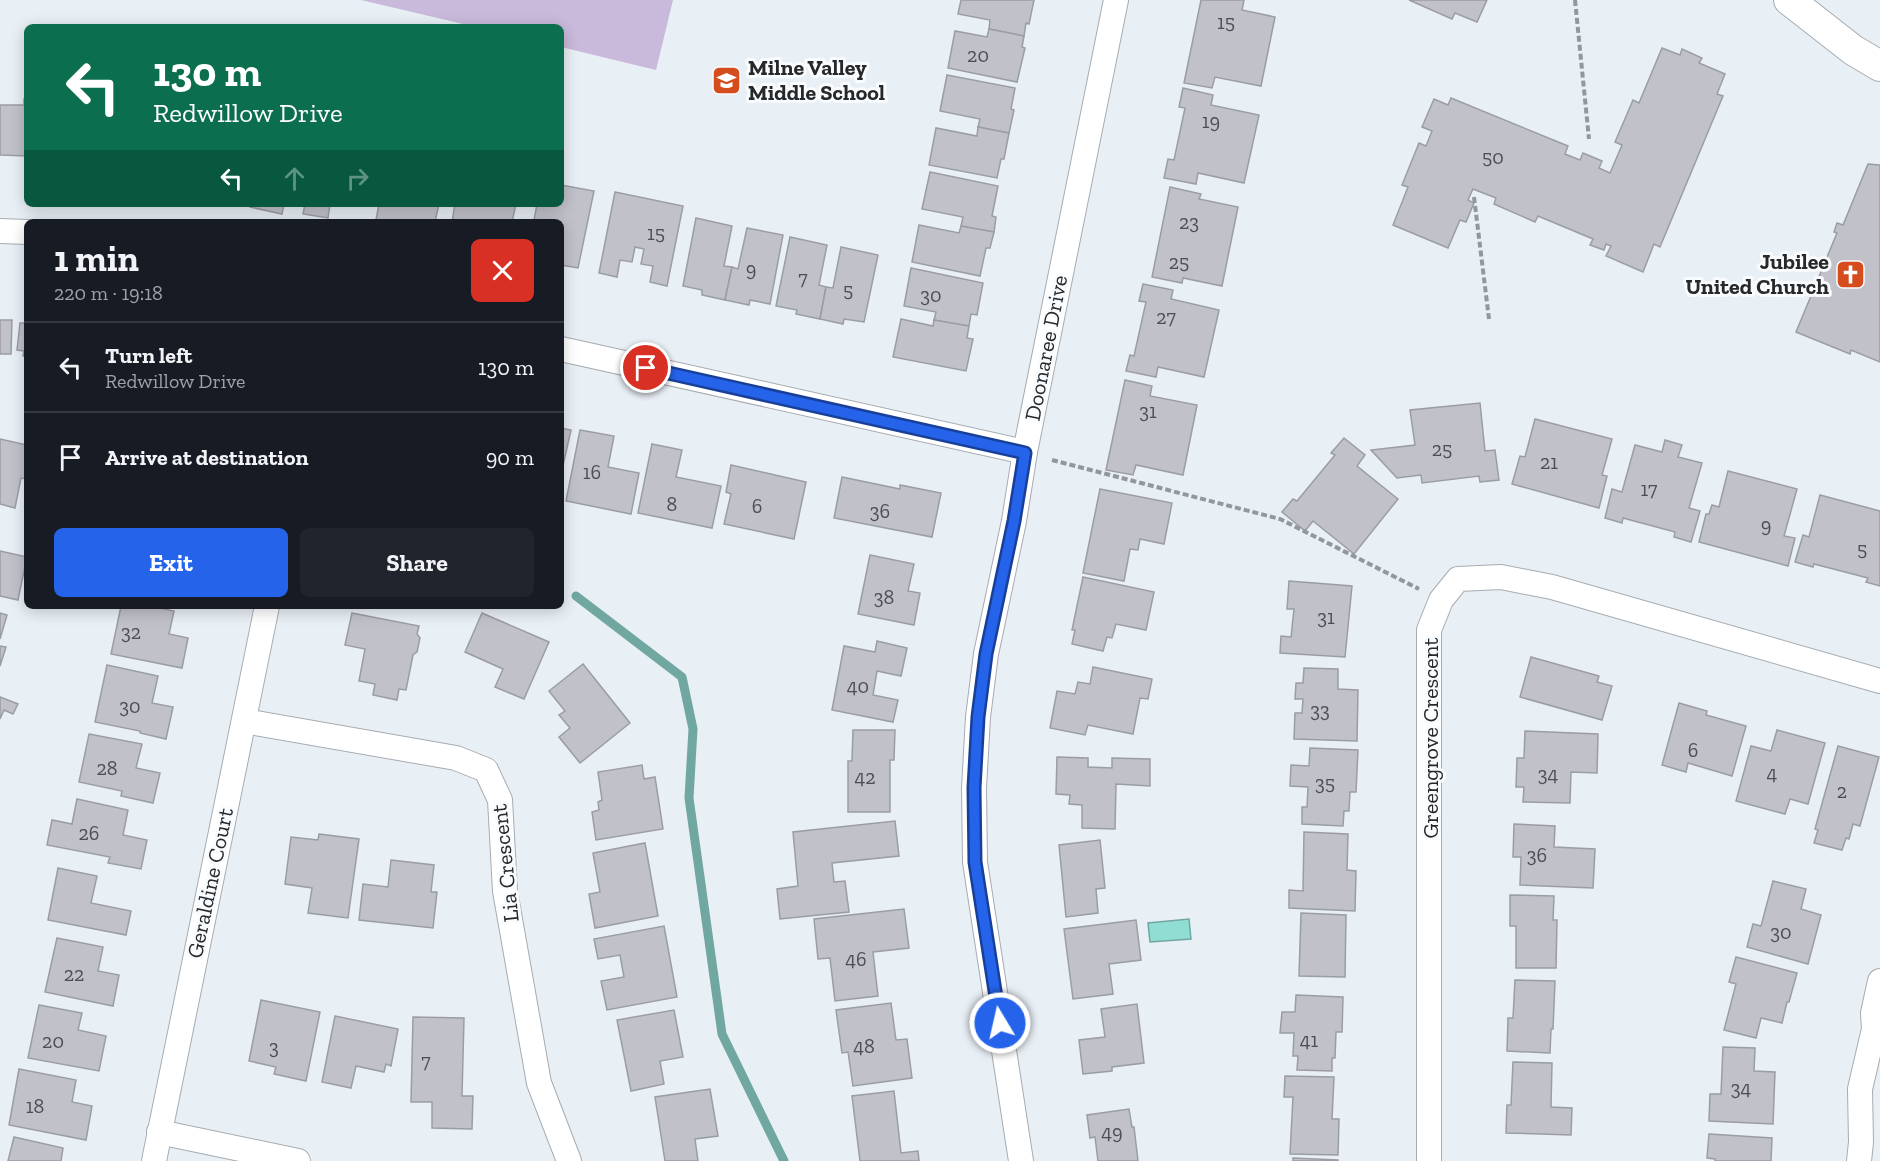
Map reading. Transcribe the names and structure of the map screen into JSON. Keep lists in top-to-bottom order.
{
  "streets": {
    "street": [
      "Doonaree Drive",
      "Greengrove Crescent",
      "Lia Crescent",
      "Geraldine Court"
    ]
  },
  "crossings": [
    ["Lia Crescent", "Geraldine Court"]
  ],
  "places": {
    "school or university": ["Milne Valley Middle School"],
    "church": ["Jubilee United Church"]
  },
  "house_numbers": [
    "15",
    "20",
    "19",
    "50",
    "23",
    "15",
    "25",
    "9",
    "7",
    "5",
    "30",
    "27",
    "31",
    "25",
    "21",
    "16",
    "17",
    "8",
    "6",
    "36",
    "9",
    "5",
    "38",
    "31",
    "32",
    "40",
    "30",
    "33",
    "6",
    "28",
    "4",
    "34",
    "42",
    "35",
    "2",
    "26",
    "36",
    "30",
    "46",
    "22",
    "41",
    "20",
    "48",
    "3",
    "7",
    "34",
    "18",
    "49"
  ],
  "page": {
    "turn": ["130 m", "Redwillow Drive"],
    "heading": ["1 min", "220 m · 19:18"],
    "list": [
      {
        "name": "Turn left",
        "note": "Redwillow Drive",
        "value": "130 m"
      },
      {
        "name": "Arrive at destination",
        "value": "90 m"
      }
    ],
    "buttons": ["Exit", "Share"]
  }
}
